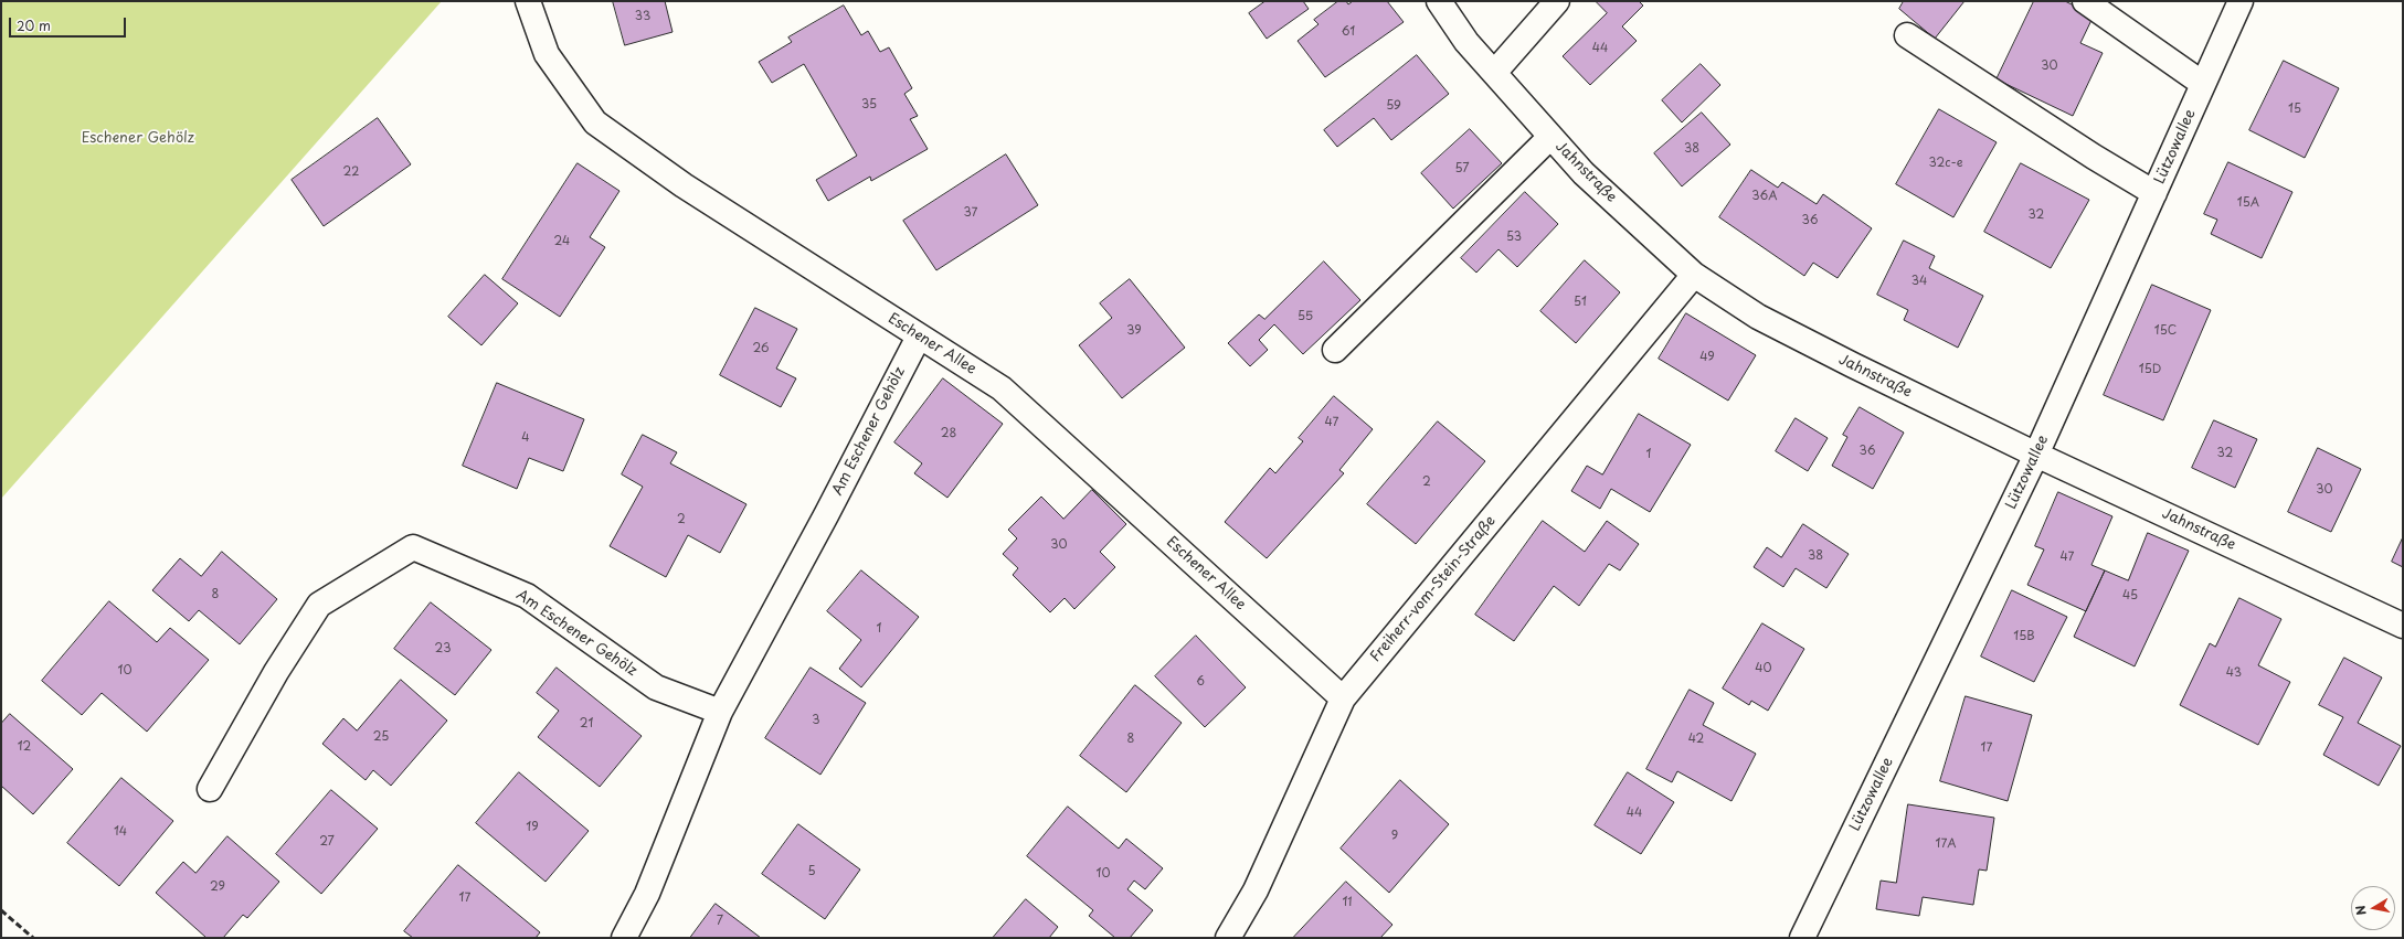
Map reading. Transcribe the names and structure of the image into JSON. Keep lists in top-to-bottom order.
{
  "streets": {
    "street": [
      "Lützowallee",
      "Jahnstraße",
      "Eschener Allee",
      "Am Eschener Gehölz",
      "Freiherr-vom-Stein-Straße"
    ]
  },
  "crossings": [
    ["Lützowallee", "Jahnstraße"],
    ["Jahnstraße", "Freiherr-vom-Stein-Straße"],
    ["Eschener Allee", "Am Eschener Gehölz"],
    ["Eschener Allee", "Freiherr-vom-Stein-Straße"]
  ],
  "parks": ["Eschener Gehölz"],
  "house_numbers": [
    "33",
    "61",
    "44",
    "30",
    "35",
    "59",
    "15",
    "38",
    "32c-e",
    "57",
    "22",
    "36A",
    "15A",
    "37",
    "32",
    "36",
    "53",
    "24",
    "34",
    "51",
    "55",
    "39",
    "15C",
    "26",
    "49",
    "15D",
    "47",
    "28",
    "4",
    "36",
    "32",
    "1",
    "2",
    "30",
    "2",
    "30",
    "38",
    "47",
    "8",
    "45",
    "1",
    "15B",
    "23",
    "40",
    "10",
    "43",
    "6",
    "3",
    "21",
    "25",
    "8",
    "42",
    "12",
    "17",
    "44",
    "19",
    "14",
    "9",
    "27",
    "17A",
    "5",
    "10",
    "29",
    "17",
    "11",
    "7"
  ],
  "scale_bar": "20 m",
  "north": "left"
}
